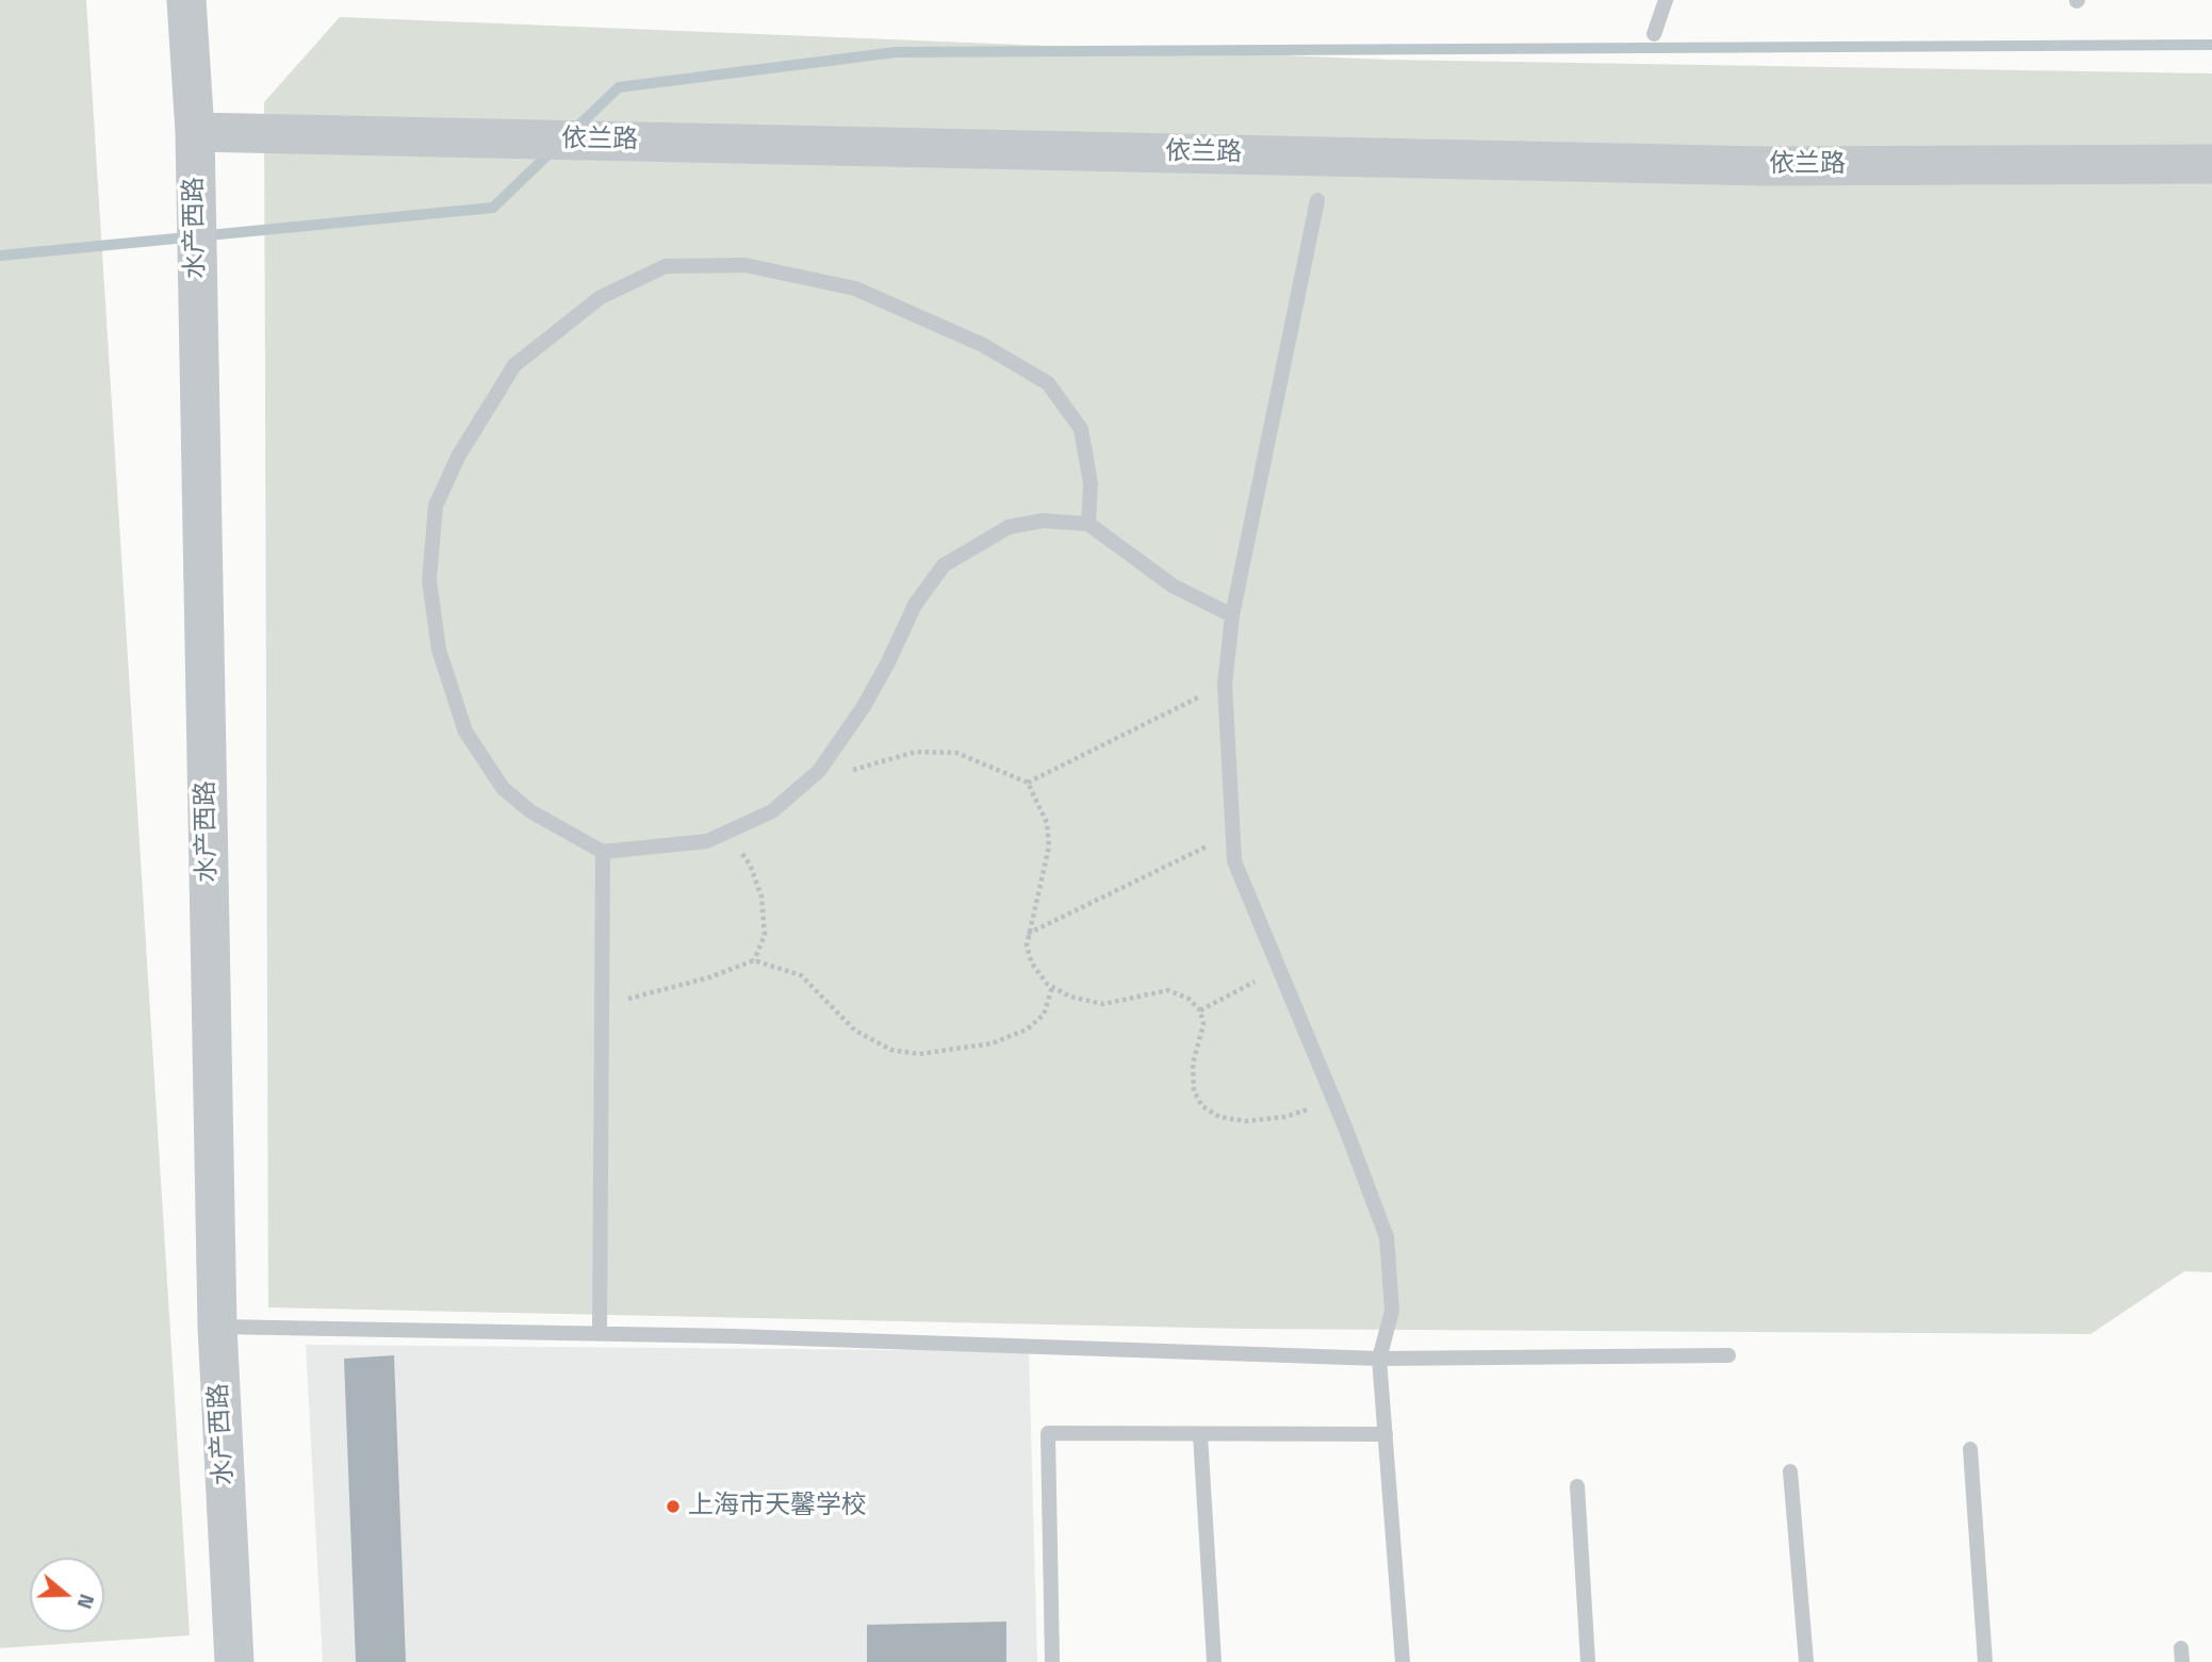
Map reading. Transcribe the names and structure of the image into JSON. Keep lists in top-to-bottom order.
{
  "streets": {
    "street": ["依兰路", "水产西路"]
  },
  "crossings": [
    ["依兰路", "水产西路"]
  ],
  "places": ["上海市天馨学校"],
  "north": "right"
}
